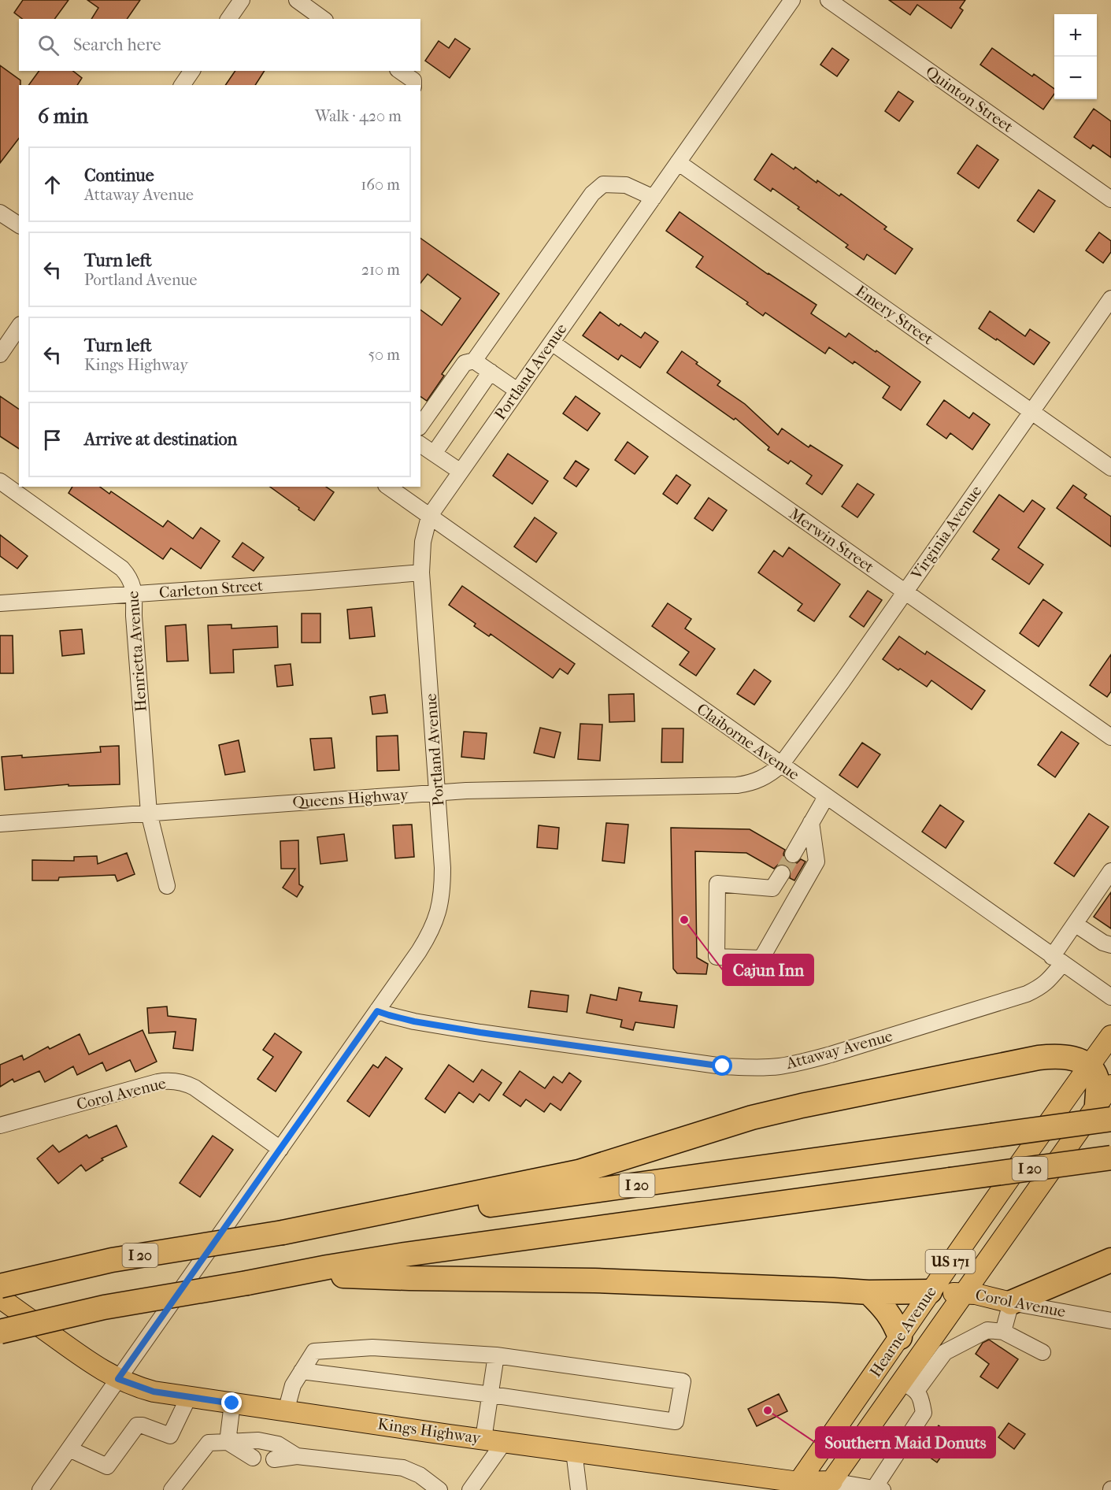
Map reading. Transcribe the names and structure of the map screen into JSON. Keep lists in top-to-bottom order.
{
  "streets": {
    "highway": ["I 20"],
    "main road": [
      "Corol Avenue",
      "US 171",
      "Hearne Avenue",
      "Kings Highway"
    ],
    "street": [
      "Quinton Street",
      "Emery Street",
      "Portland Avenue",
      "Virginia Avenue",
      "Merwin Street",
      "Carleton Street",
      "Henrietta Avenue",
      "Claiborne Avenue",
      "Queens Highway",
      "Attaway Avenue"
    ]
  },
  "crossings": [
    ["Emery Street", "Portland Avenue"],
    ["Emery Street", "Virginia Avenue"],
    ["Portland Avenue", "Merwin Street"],
    ["Portland Avenue", "Carleton Street"],
    ["Portland Avenue", "Claiborne Avenue"],
    ["Portland Avenue", "Queens Highway"],
    ["Portland Avenue", "Attaway Avenue"],
    ["Portland Avenue", "Corol Avenue"],
    ["Portland Avenue", "Kings Highway"],
    ["Virginia Avenue", "Merwin Street"],
    ["Virginia Avenue", "Claiborne Avenue"],
    ["Virginia Avenue", "Queens Highway"],
    ["Carleton Street", "Henrietta Avenue"],
    ["Henrietta Avenue", "Queens Highway"],
    ["Claiborne Avenue", "Queens Highway"],
    ["Claiborne Avenue", "Attaway Avenue"],
    ["Corol Avenue", "Hearne Avenue"],
    ["I 20", "Hearne Avenue"],
    ["Hearne Avenue", "Kings Highway"]
  ],
  "places": ["Cajun Inn", "Southern Maid Donuts"],
  "page": {
    "map_buttons": ["+", "−"],
    "search": "Search here",
    "heading": ["6 min", "Walk · 420 m"],
    "list": [
      ["Continue", "Attaway Avenue", "160 m"],
      ["Turn left", "Portland Avenue", "210 m"],
      ["Turn left", "Kings Highway", "50 m"],
      "Arrive at destination"
    ]
  }
}
